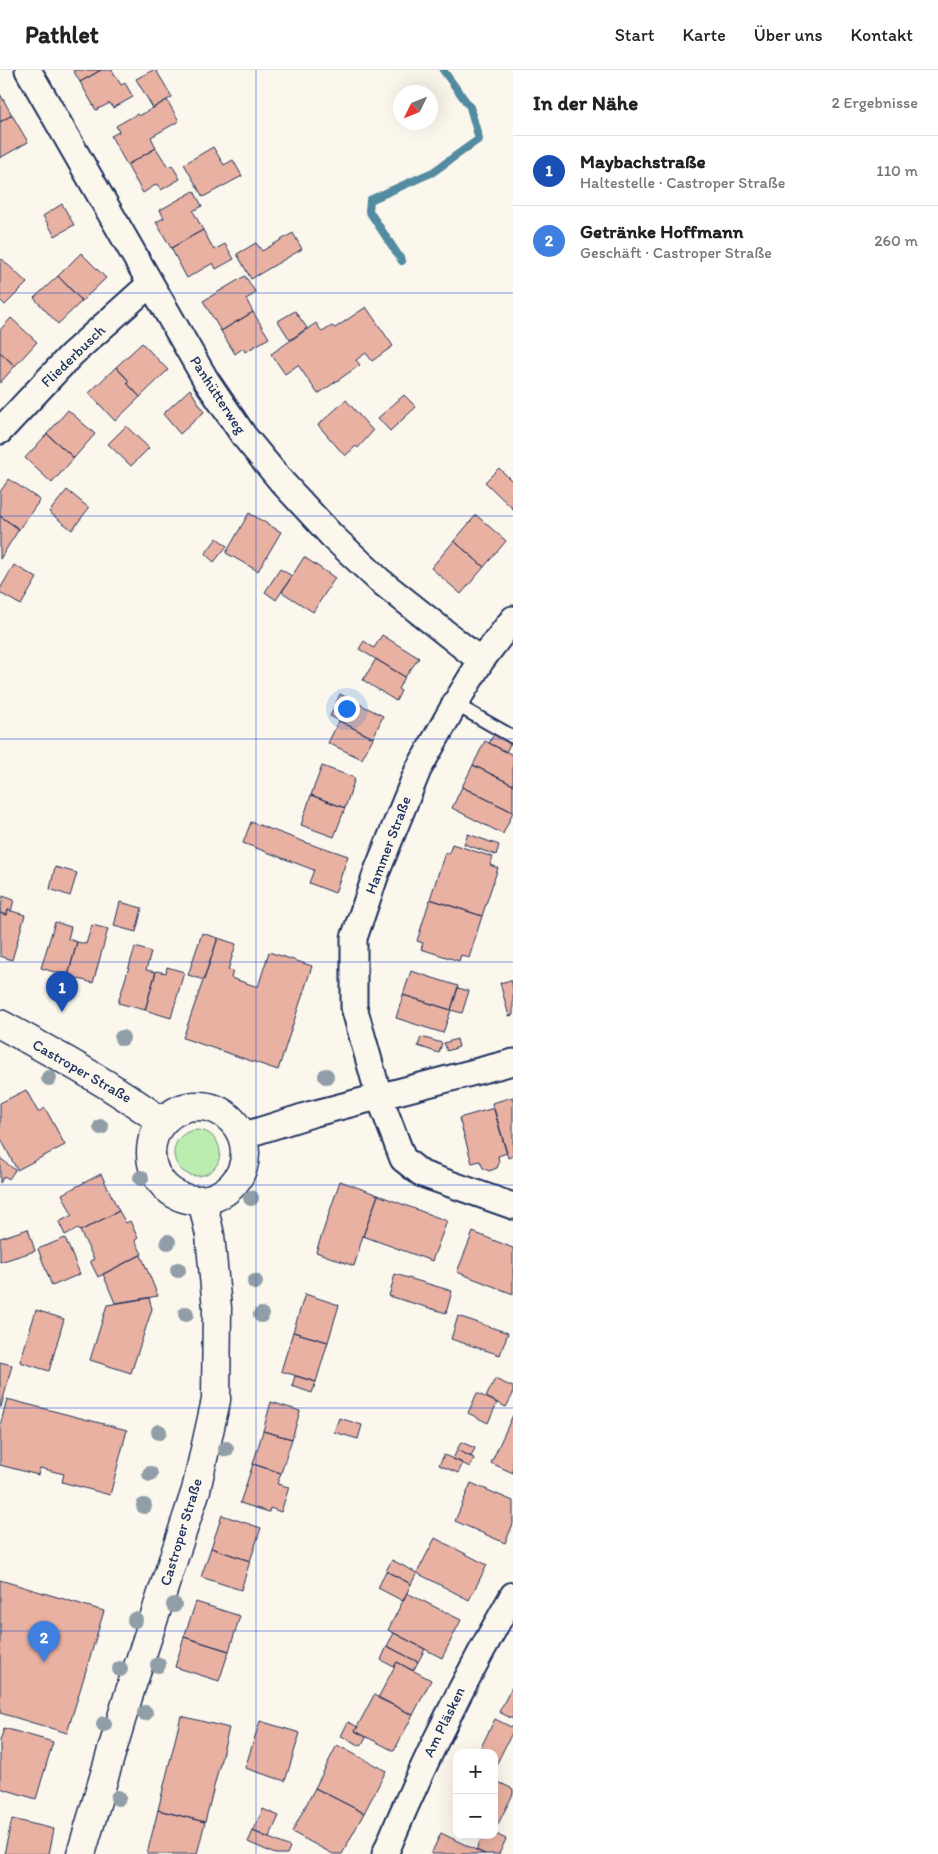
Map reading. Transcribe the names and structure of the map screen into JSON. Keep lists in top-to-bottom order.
{
  "streets": {
    "main road": ["Castroper Straße"],
    "street": [
      "Fliederbusch",
      "Panhütterweg",
      "Hammer Straße",
      "Am Pläsken"
    ]
  },
  "crossings": [
    ["Fliederbusch", "Panhütterweg"],
    ["Panhütterweg", "Hammer Straße"]
  ],
  "north": "bottom left",
  "page": {
    "header": "Pathlet",
    "nav": [
      "Start",
      "Karte",
      "Über uns",
      "Kontakt"
    ],
    "heading": ["In der Nähe", "2 Ergebnisse"],
    "list": [
      {
        "mark": "1",
        "name": "Maybachstraße",
        "note": "Haltestelle · Castroper Straße",
        "value": "110 m"
      },
      {
        "mark": "2",
        "name": "Getränke Hoffmann",
        "note": "Geschäft · Castroper Straße",
        "value": "260 m"
      }
    ],
    "pins": ["1", "2"],
    "map_buttons": ["+", "−"]
  }
}
